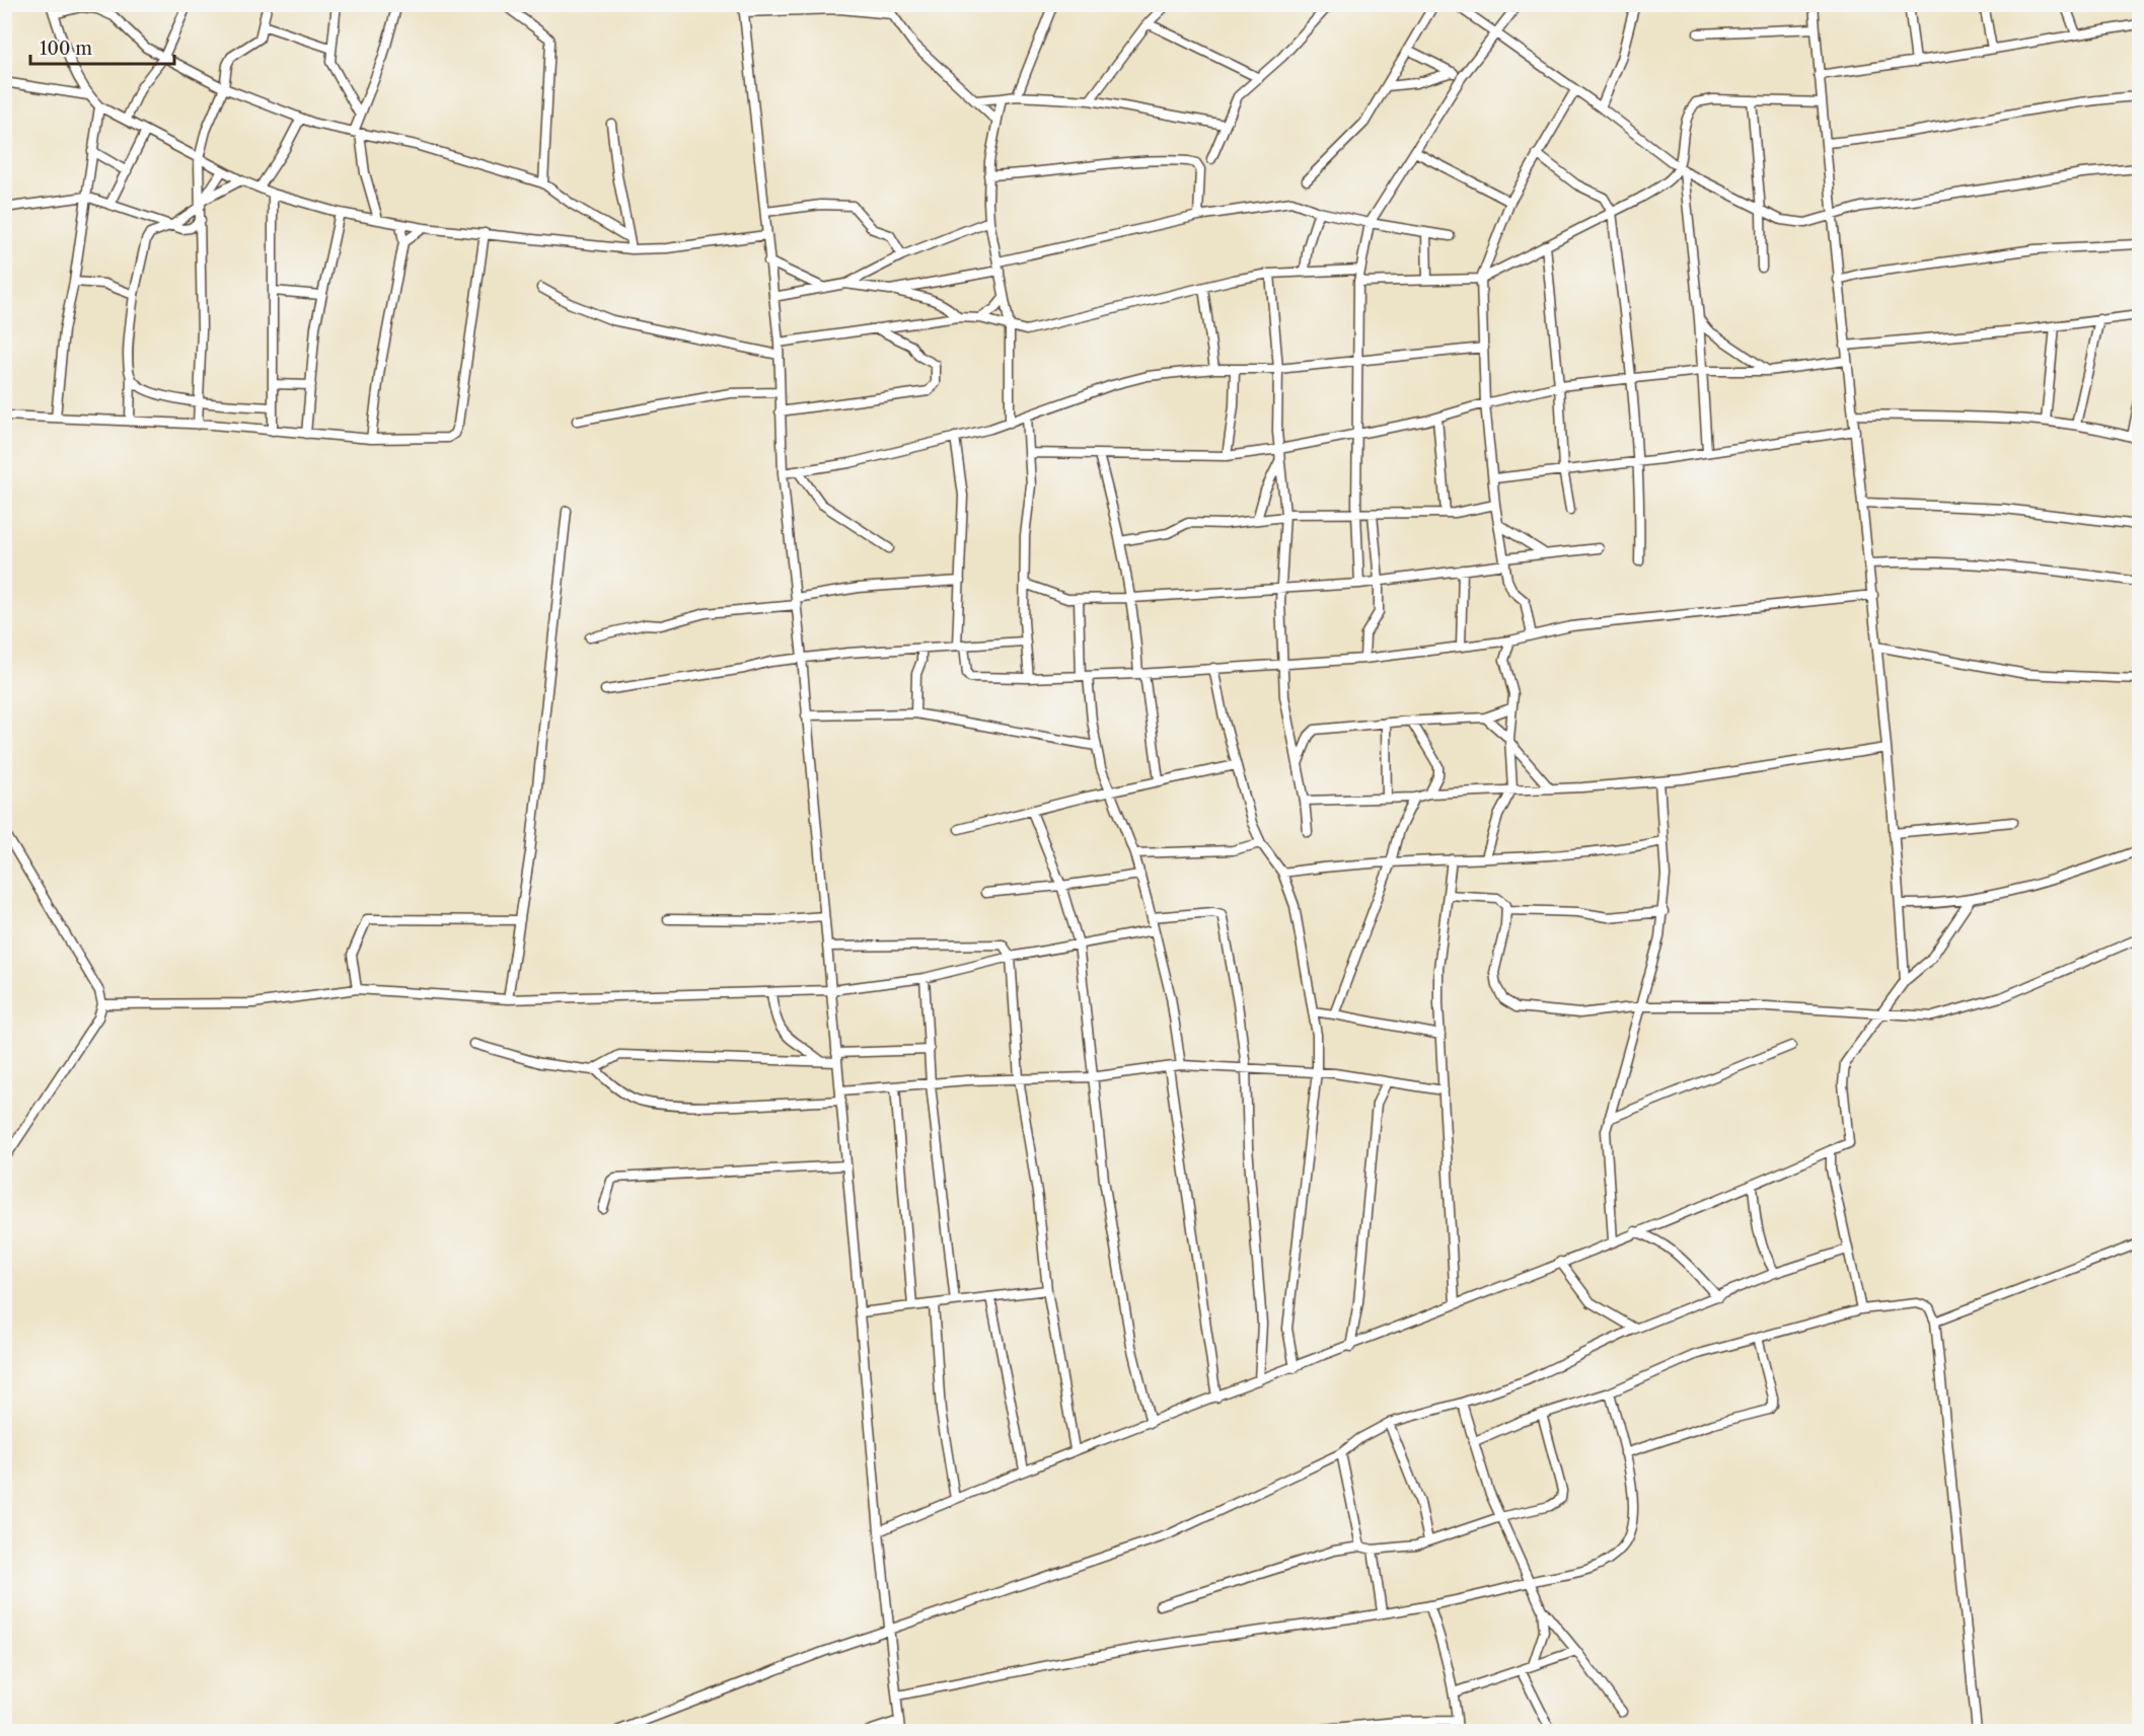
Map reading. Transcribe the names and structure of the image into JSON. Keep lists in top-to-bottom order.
{
  "scale_bar": "100 m"
}
